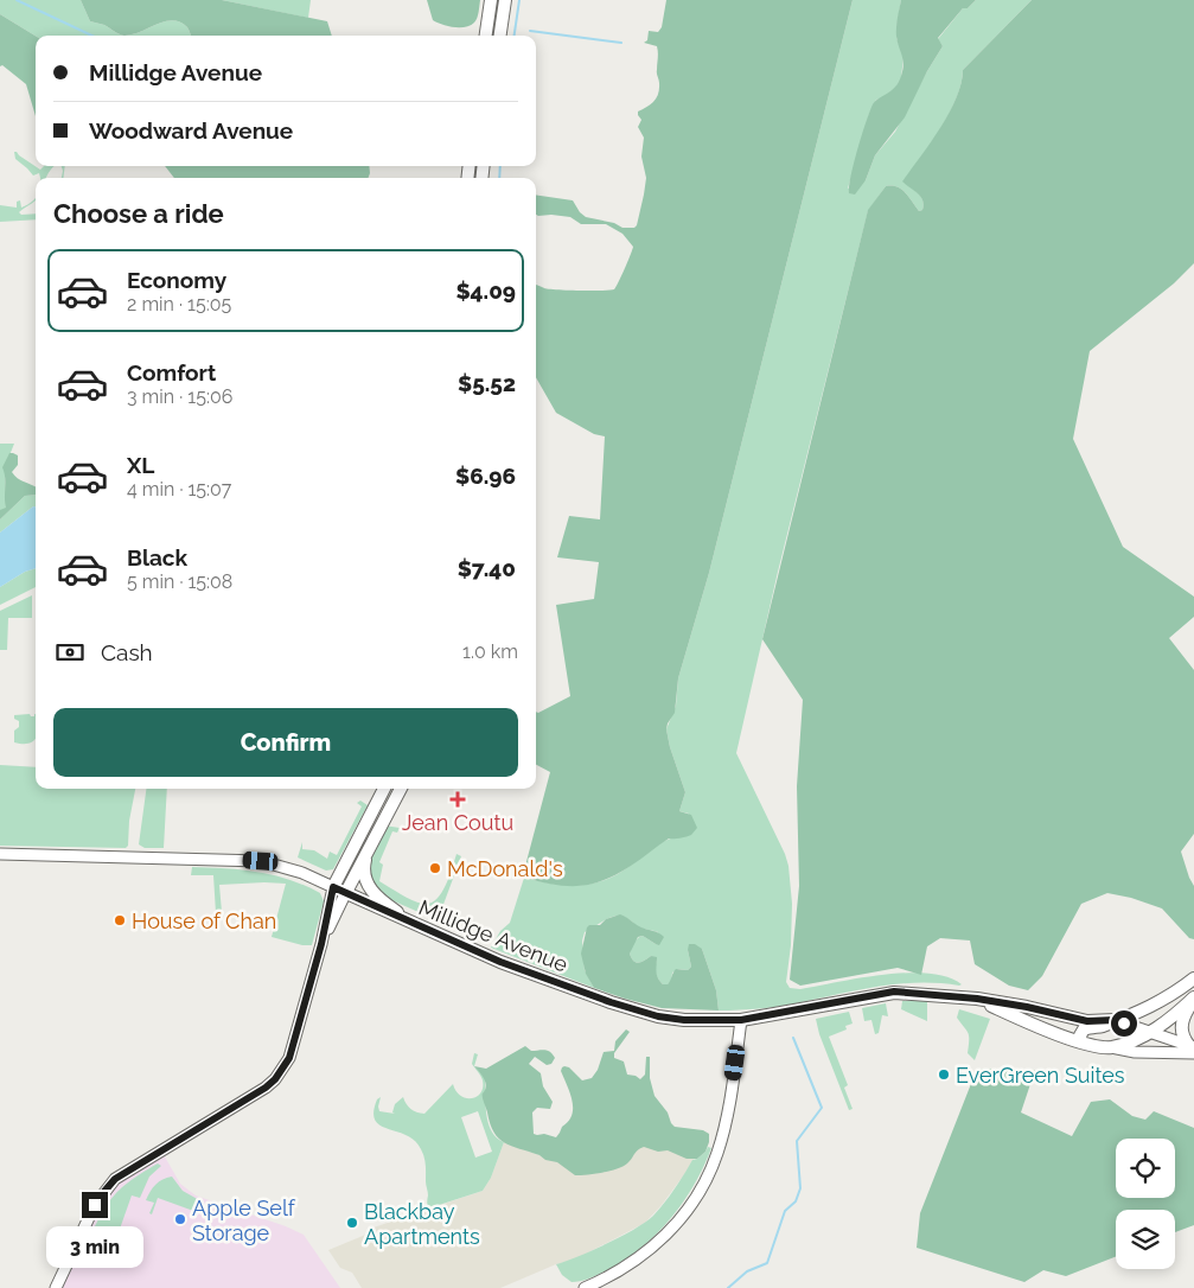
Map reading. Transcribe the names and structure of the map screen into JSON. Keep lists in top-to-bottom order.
{
  "streets": {
    "main road": ["Millidge Avenue"]
  },
  "places": {
    "health": ["Jean Coutu"],
    "other": [
      "McDonald's",
      "House of Chan",
      "EverGreen Suites",
      "Apple Self Storage",
      "Blackbay Apartments"
    ]
  },
  "page": {
    "banner": ["Millidge Avenue", "Woodward Avenue"],
    "heading": "Choose a ride",
    "list": [
      {
        "name": "Economy",
        "note": "2 min · 15:05",
        "value": "$4.09"
      },
      {
        "name": "Comfort",
        "note": "3 min · 15:06",
        "value": "$5.52"
      },
      {
        "name": "XL",
        "note": "4 min · 15:07",
        "value": "$6.96"
      },
      {
        "name": "Black",
        "note": "5 min · 15:08",
        "value": "$7.40"
      }
    ],
    "pay": ["Cash", "1.0 km"],
    "buttons": "Confirm",
    "bubble": "3 min"
  }
}
